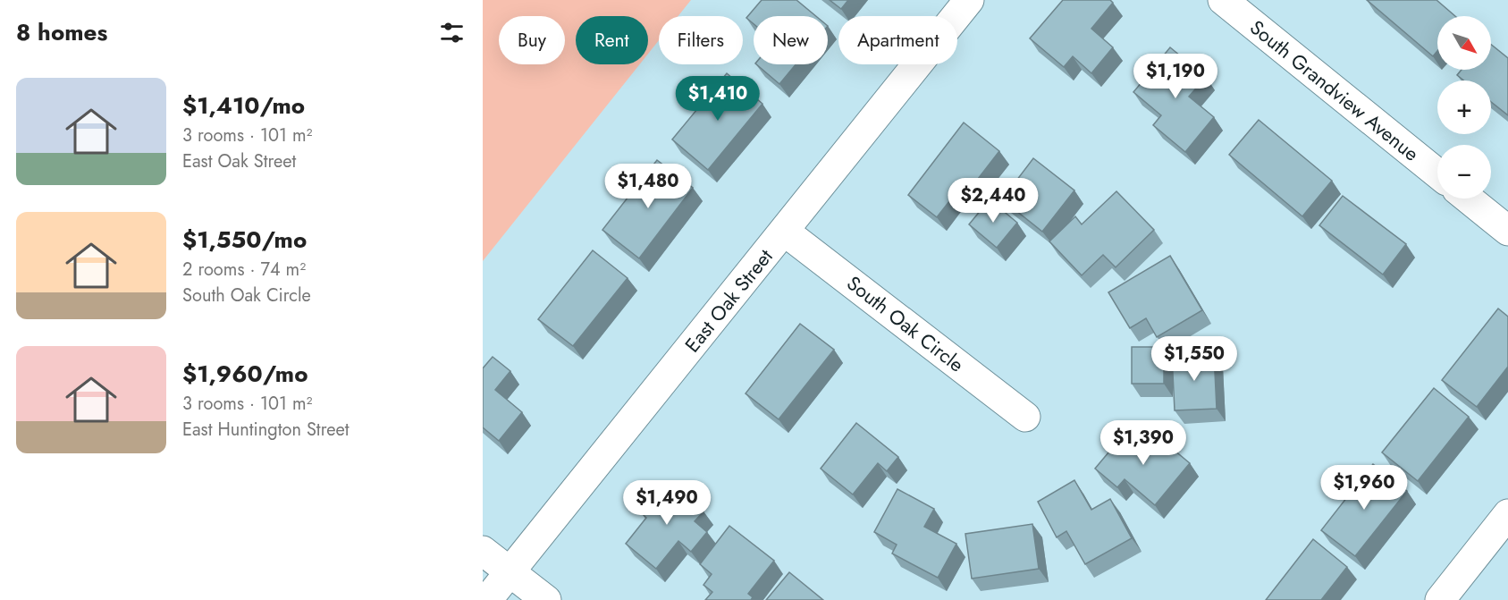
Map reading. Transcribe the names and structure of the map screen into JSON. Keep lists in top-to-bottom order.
{
  "streets": {
    "street": ["South Grandview Avenue", "East Oak Street", "South Oak Circle"]
  },
  "crossings": [
    ["East Oak Street", "South Oak Circle"]
  ],
  "north": "bottom right",
  "page": {
    "heading": "8 homes",
    "map_buttons": ["+", "−"],
    "chip": [
      "Buy",
      "Rent",
      "Filters",
      "New",
      "Apartment"
    ],
    "price": [
      "$1,190",
      "$1,410",
      "$1,480",
      "$2,440",
      "$1,550",
      "$1,390",
      "$1,960",
      "$1,490"
    ],
    "list": [
      {
        "name": "$1,410/mo",
        "note": "3 rooms · 101 m² · East Oak Street"
      },
      {
        "name": "$1,550/mo",
        "note": "2 rooms · 74 m² · South Oak Circle"
      },
      {
        "name": "$1,960/mo",
        "note": "3 rooms · 101 m² · East Huntington Street"
      }
    ]
  }
}
